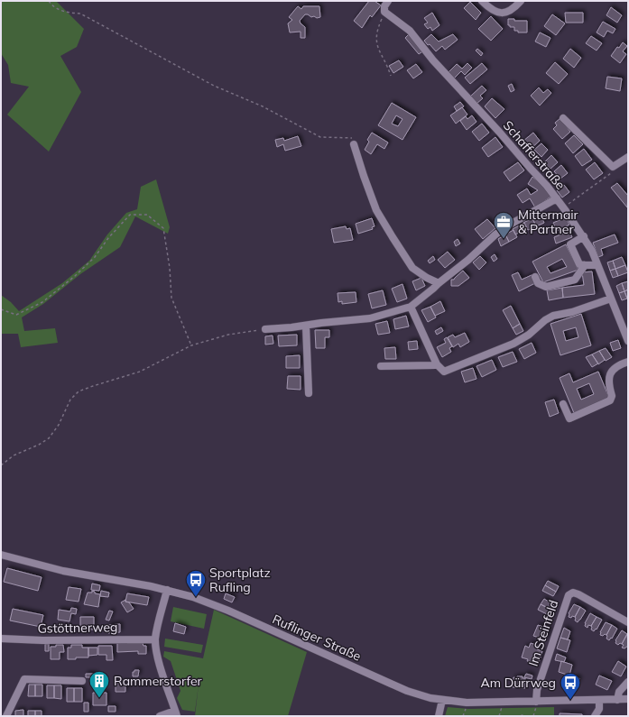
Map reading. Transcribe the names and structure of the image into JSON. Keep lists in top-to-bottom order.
{
  "streets": {
    "street": [
      "Schafferstraße",
      "Gstöttnerweg",
      "Im Steinfeld",
      "Ruflinger Straße"
    ]
  },
  "crossings": [
    ["Im Steinfeld", "Ruflinger Straße"]
  ],
  "places": {
    "office": ["Mittermair & Partner"],
    "bus stop": ["Sportplatz Rufling", "Am Dürrweg"],
    "building": ["Rammerstorfer"]
  }
}
